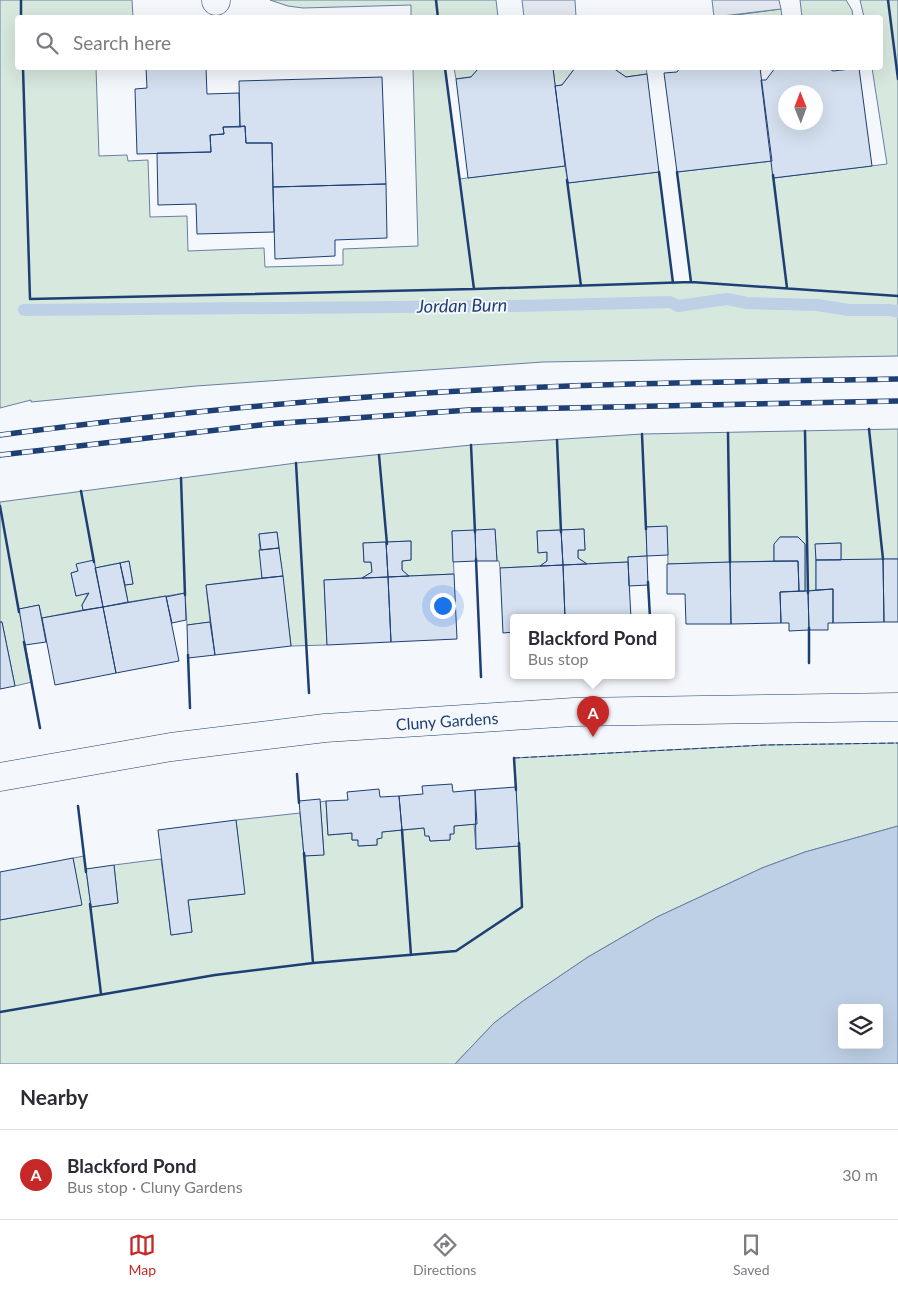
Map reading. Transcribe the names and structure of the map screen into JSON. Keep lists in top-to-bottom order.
{
  "streets": {
    "street": ["Cluny Gardens"]
  },
  "water": ["Jordan Burn"],
  "north": "top",
  "page": {
    "search": "Search here",
    "popup": ["Blackford Pond", "Bus stop"],
    "pins": "A",
    "heading": "Nearby",
    "list": [
      {
        "mark": "A",
        "name": "Blackford Pond",
        "note": "Bus stop · Cluny Gardens",
        "value": "30 m"
      }
    ],
    "nav": ["Map", "Directions", "Saved"]
  }
}
